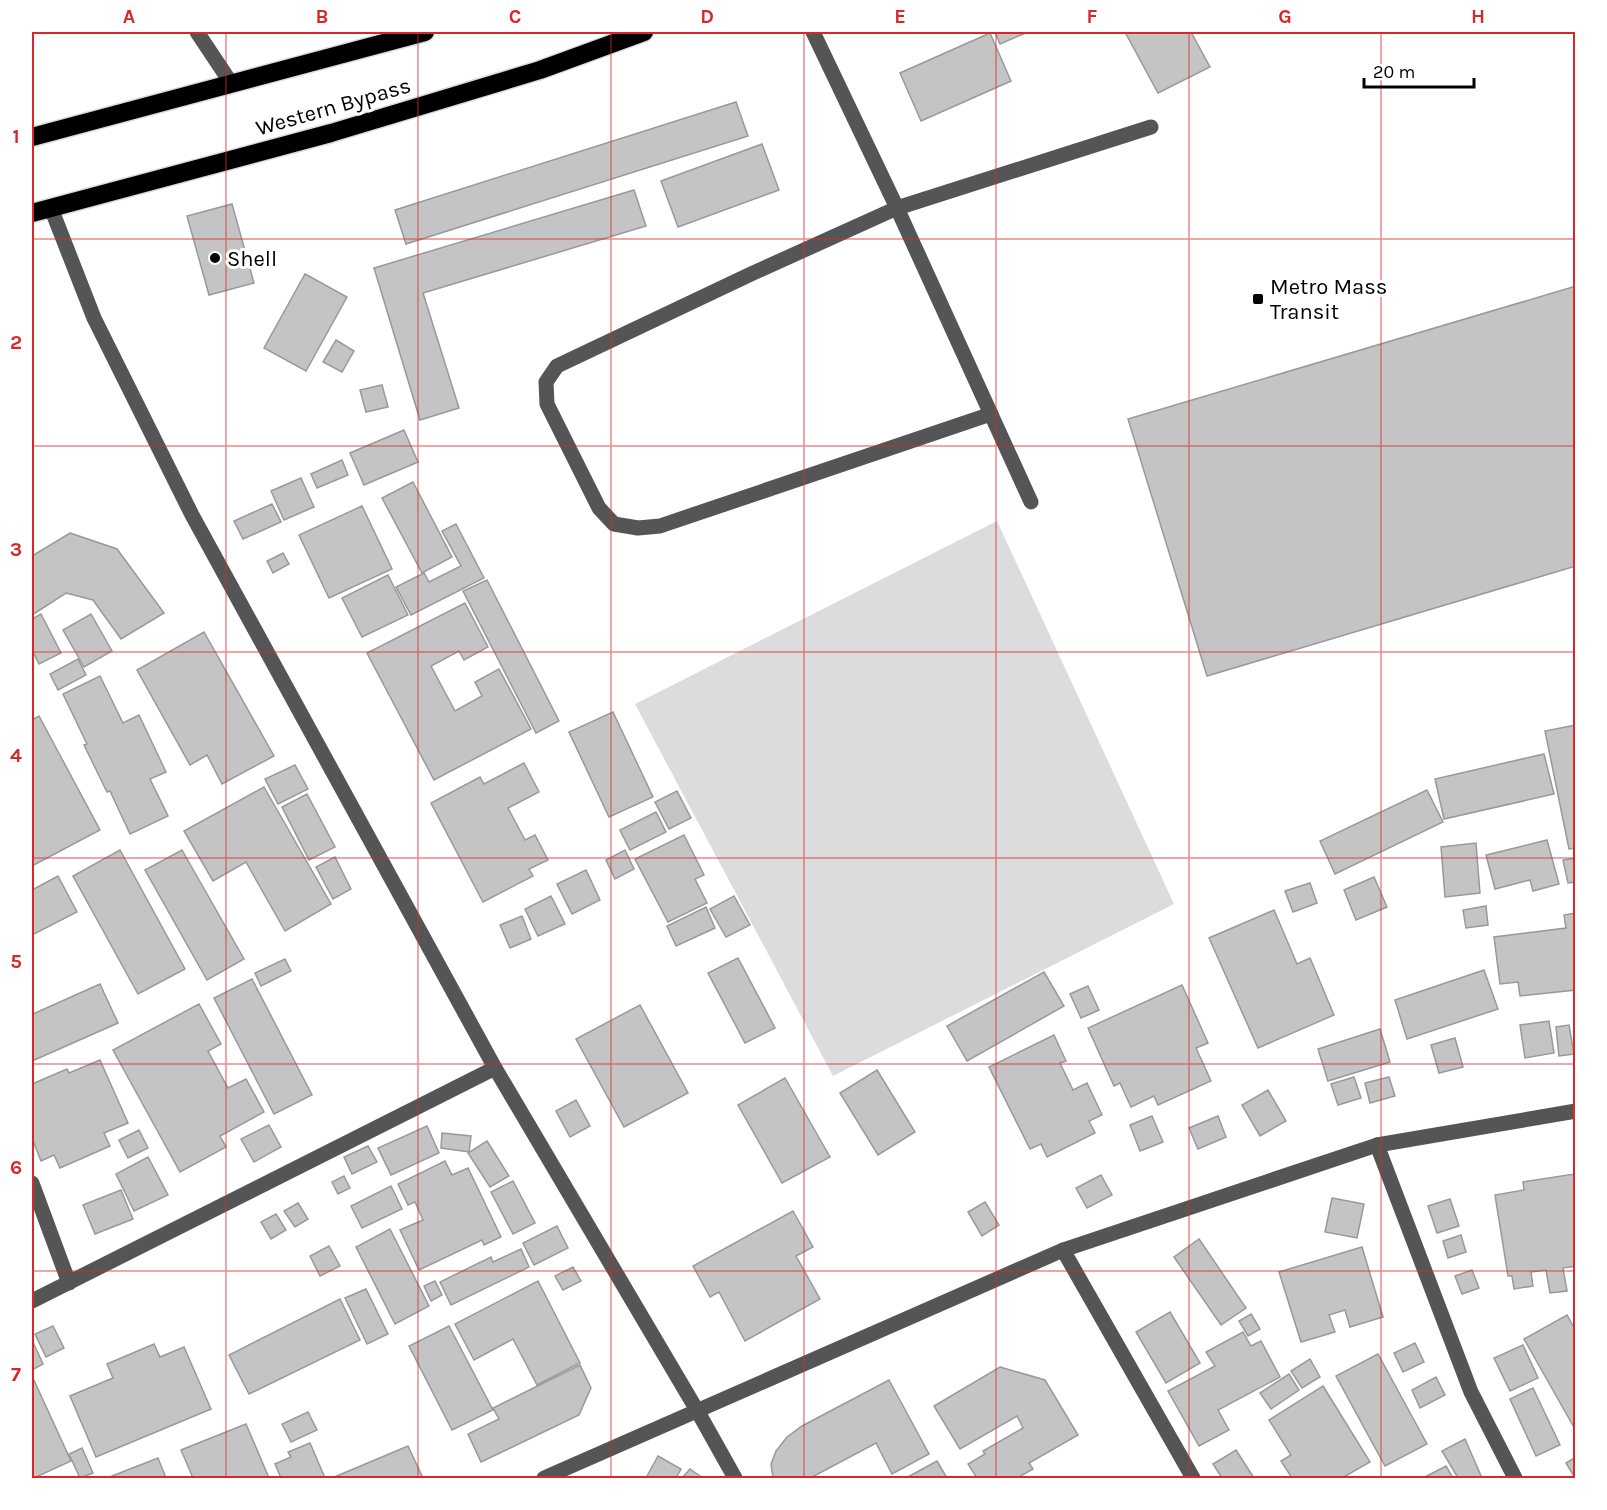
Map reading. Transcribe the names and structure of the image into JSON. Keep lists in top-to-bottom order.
{
  "streets": {
    "highway": ["Western Bypass"]
  },
  "places": {
    "other": ["Shell"],
    "transit": ["Metro Mass Transit"]
  },
  "scale_bar": "20 m",
  "grid": {
    "columns": [
      "A",
      "B",
      "C",
      "D",
      "E",
      "F",
      "G",
      "H"
    ],
    "rows": [
      "1",
      "2",
      "3",
      "4",
      "5",
      "6",
      "7"
    ]
  }
}
